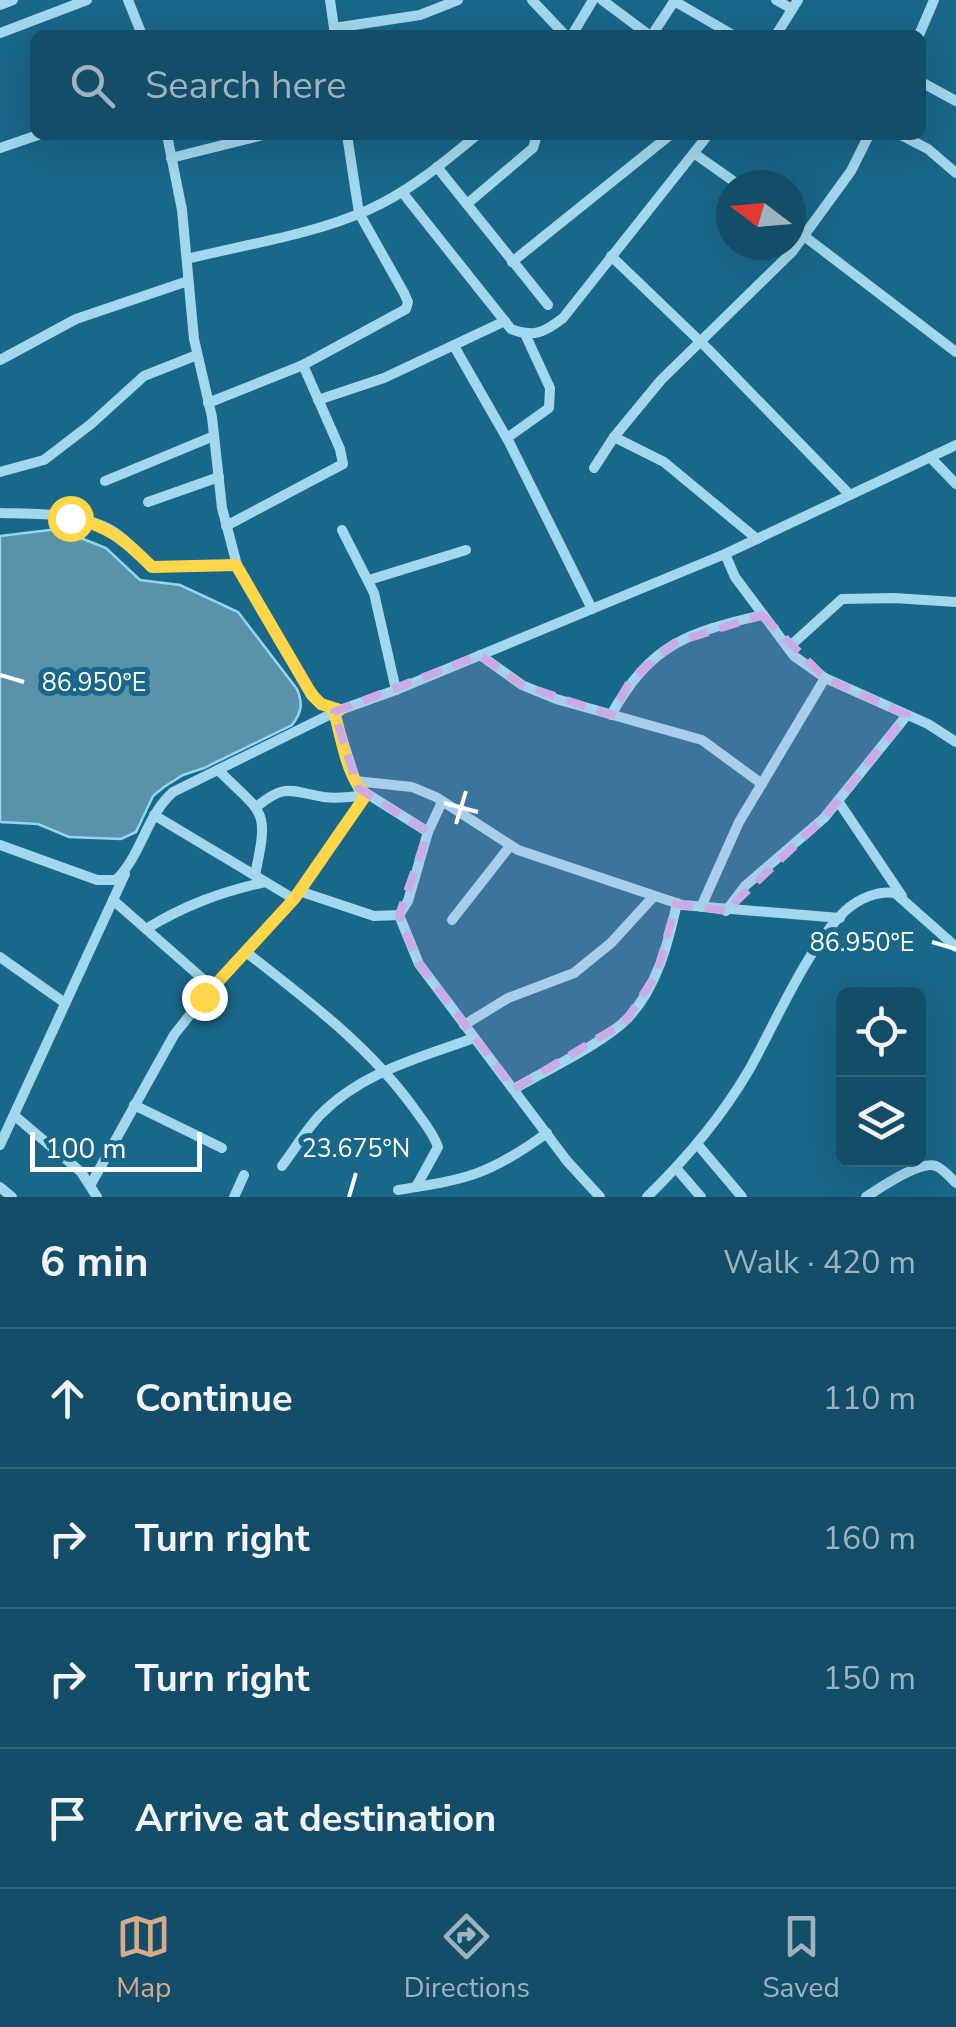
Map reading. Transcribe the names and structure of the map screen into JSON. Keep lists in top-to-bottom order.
{
  "scale_bar": "100 m",
  "north": "left",
  "page": {
    "search": "Search here",
    "scale": "100 m",
    "heading": ["6 min", "Walk · 420 m"],
    "list": [
      ["Continue", "110 m"],
      ["Turn right", "160 m"],
      ["Turn right", "150 m"],
      "Arrive at destination"
    ],
    "nav": ["Map", "Directions", "Saved"]
  },
  "coordinates": ["86.950°E", "23.675°N"]
}
